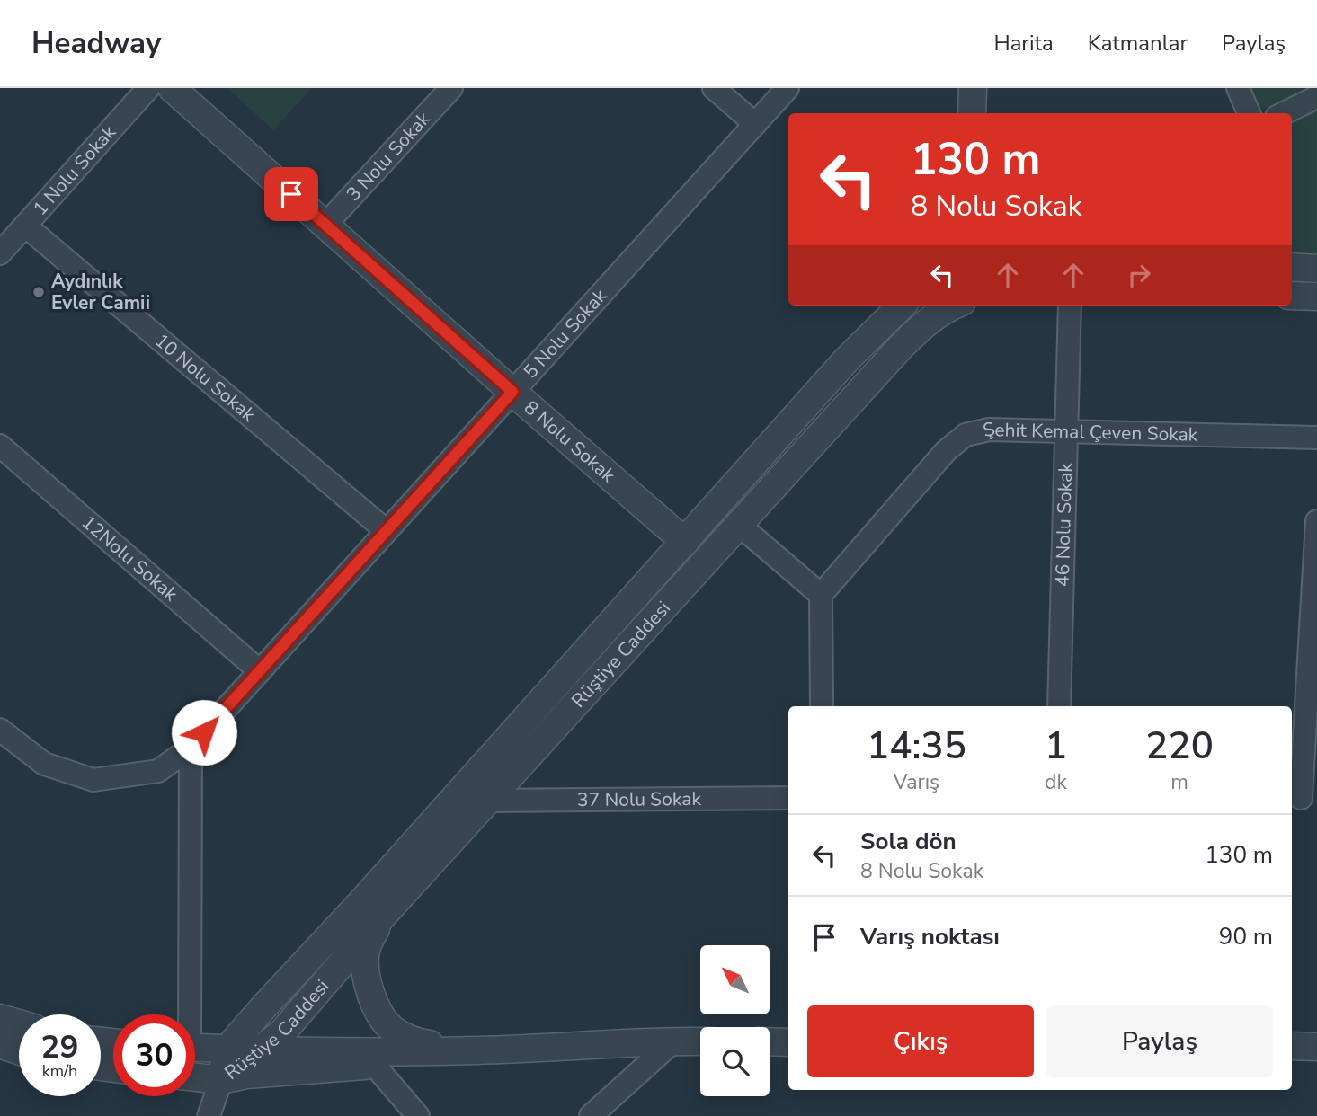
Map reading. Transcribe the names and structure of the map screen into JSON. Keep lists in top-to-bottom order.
{
  "streets": {
    "street": [
      "3 Nolu Sokak",
      "1 Nolu Sokak",
      "5 Nolu Sokak",
      "10 Nolu Sokak",
      "Şehit Kemal Çeven Sokak",
      "8 Nolu Sokak",
      "46 Nolu Sokak",
      "12Nolu Sokak",
      "Rüştiye Caddesi",
      "37 Nolu Sokak"
    ]
  },
  "crossings": [
    ["3 Nolu Sokak", "8 Nolu Sokak"],
    ["1 Nolu Sokak", "10 Nolu Sokak"],
    ["5 Nolu Sokak", "10 Nolu Sokak"],
    ["5 Nolu Sokak", "8 Nolu Sokak"],
    ["5 Nolu Sokak", "12Nolu Sokak"],
    ["Şehit Kemal Çeven Sokak", "46 Nolu Sokak"],
    ["8 Nolu Sokak", "Rüştiye Caddesi"],
    ["Rüştiye Caddesi", "37 Nolu Sokak"]
  ],
  "places": ["Aydınlık Evler Camii"],
  "north": "top left",
  "page": {
    "header": "Headway",
    "nav": ["Harita", "Katmanlar", "Paylaş"],
    "turn": ["130 m", "8 Nolu Sokak"],
    "eta": [
      "14:35",
      "Varış",
      "1",
      "dk",
      "220",
      "m"
    ],
    "list": [
      {
        "name": "Sola dön",
        "note": "8 Nolu Sokak",
        "value": "130 m"
      },
      {
        "name": "Varış noktası",
        "value": "90 m"
      }
    ],
    "buttons": ["Çıkış", "Paylaş"],
    "speed": "29 km/h",
    "limit": "30"
  }
}
